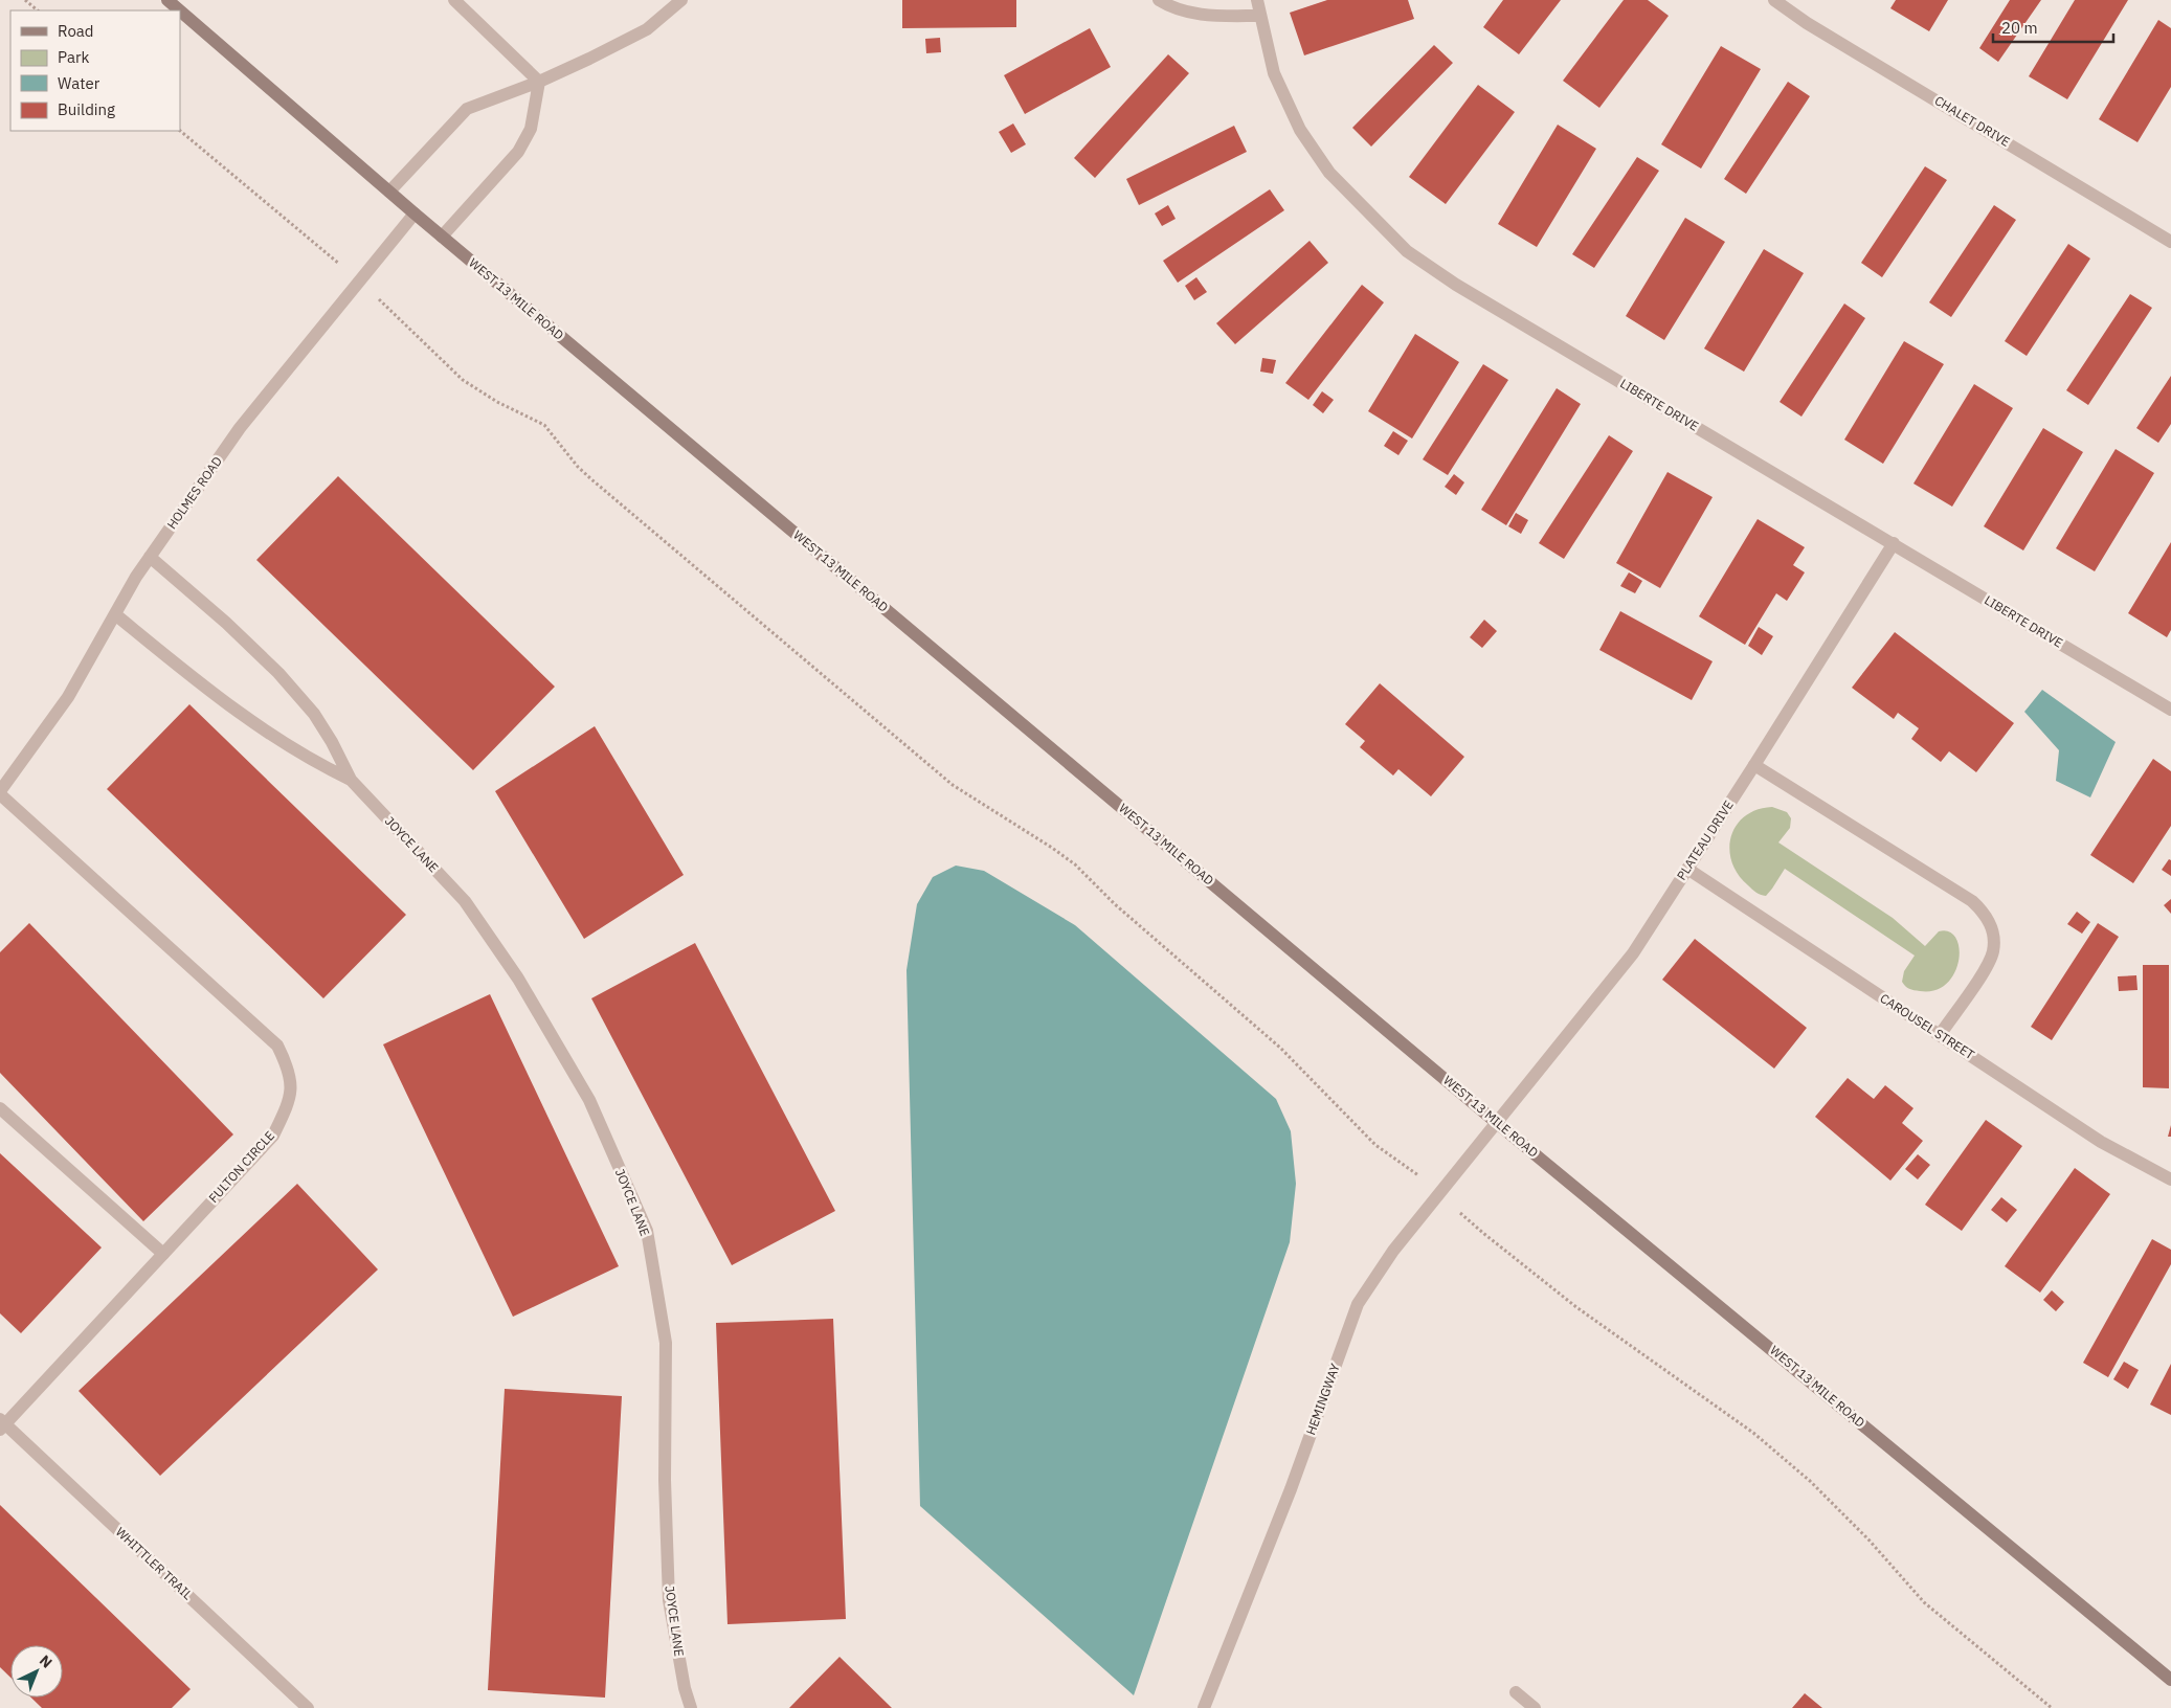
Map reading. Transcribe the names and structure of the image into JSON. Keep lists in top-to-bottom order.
{
  "streets": {
    "street": [
      "CHALET DRIVE",
      "WEST 13 MILE ROAD",
      "LIBERTE DRIVE",
      "HOLMES ROAD",
      "PLATEAU DRIVE",
      "JOYCE LANE",
      "CAROUSEL STREET",
      "FULTON CIRCLE",
      "HEMINGWAY",
      "WHITTLER TRAIL"
    ]
  },
  "crossings": [
    ["WEST 13 MILE ROAD", "HOLMES ROAD"],
    ["WEST 13 MILE ROAD", "PLATEAU DRIVE"],
    ["WEST 13 MILE ROAD", "HEMINGWAY"],
    ["LIBERTE DRIVE", "PLATEAU DRIVE"],
    ["HOLMES ROAD", "JOYCE LANE"],
    ["HOLMES ROAD", "FULTON CIRCLE"],
    ["PLATEAU DRIVE", "CAROUSEL STREET"],
    ["PLATEAU DRIVE", "HEMINGWAY"],
    ["FULTON CIRCLE", "WHITTLER TRAIL"]
  ],
  "legend": [
    "Road",
    "Park",
    "Water",
    "Building"
  ],
  "scale_bar": "20 m",
  "north": "top right"
}
